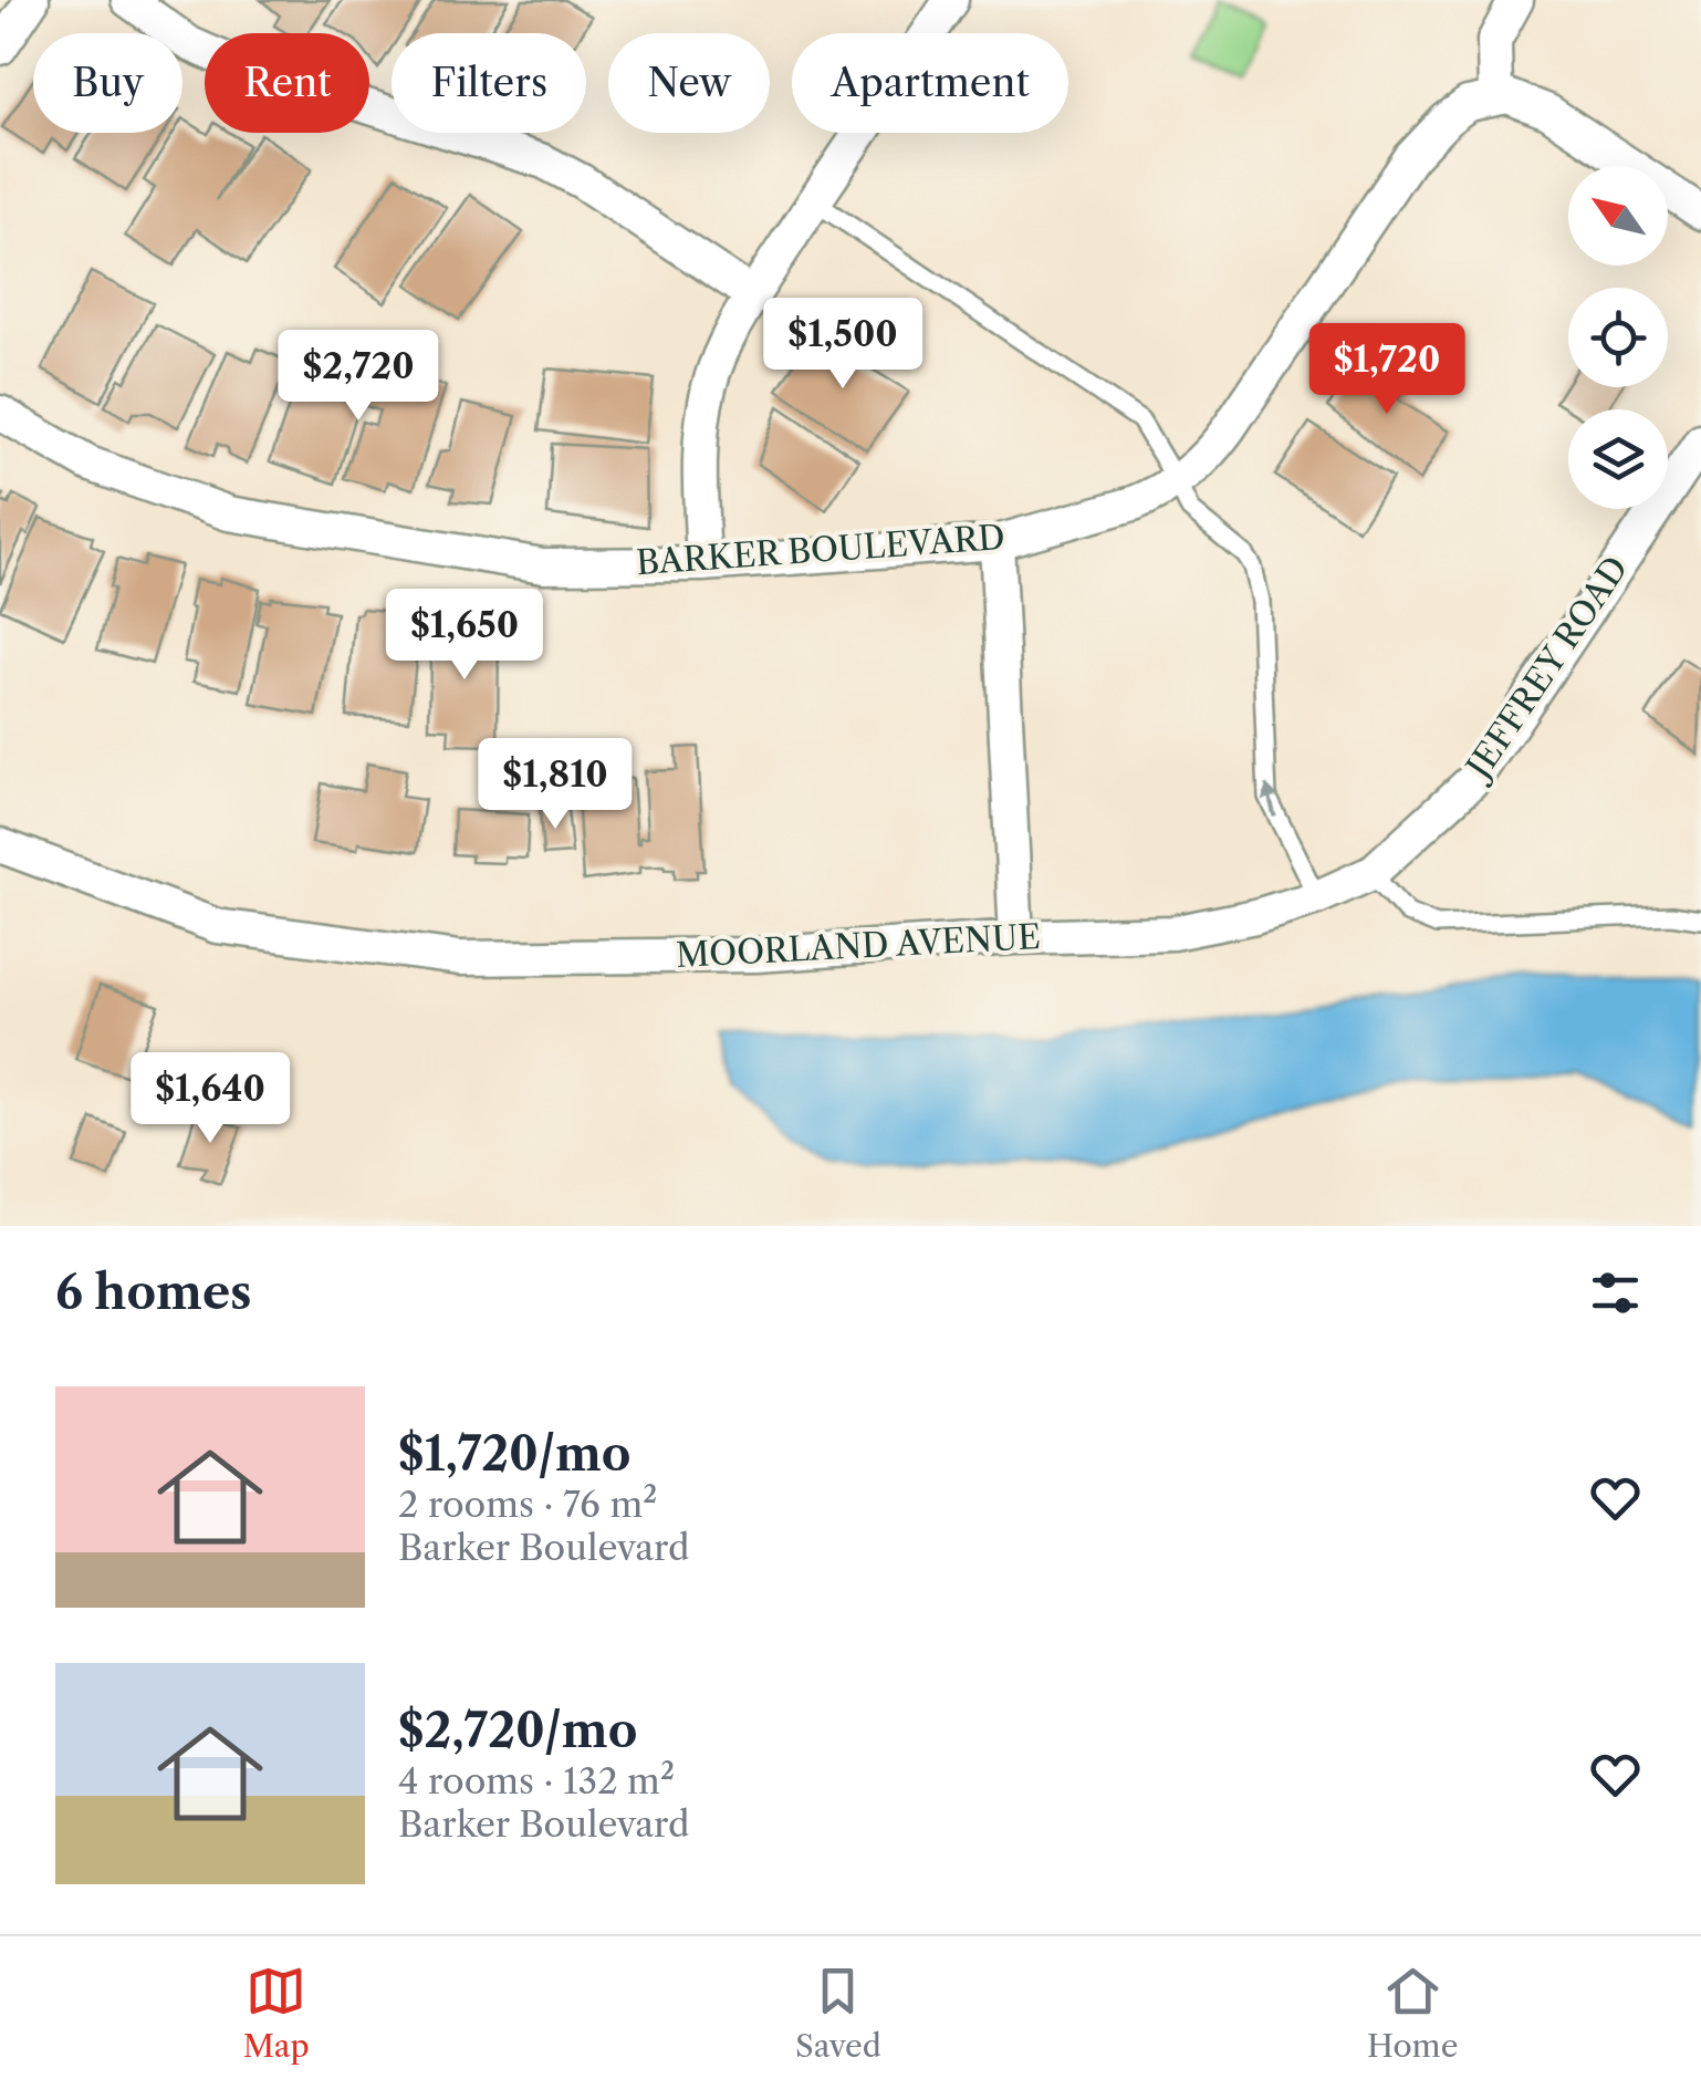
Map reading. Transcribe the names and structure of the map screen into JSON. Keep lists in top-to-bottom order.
{
  "streets": {
    "street": ["BARKER BOULEVARD", "JEFFREY ROAD", "MOORLAND AVENUE"]
  },
  "crossings": [
    ["JEFFREY ROAD", "MOORLAND AVENUE"]
  ],
  "north": "top left",
  "page": {
    "chip": [
      "Buy",
      "Rent",
      "Filters",
      "New",
      "Apartment"
    ],
    "price": [
      "$1,500",
      "$1,720",
      "$2,720",
      "$1,650",
      "$1,810",
      "$1,640"
    ],
    "heading": "6 homes",
    "list": [
      {
        "name": "$1,720/mo",
        "note": "2 rooms · 76 m² · Barker Boulevard"
      },
      {
        "name": "$2,720/mo",
        "note": "4 rooms · 132 m² · Barker Boulevard"
      }
    ],
    "tabs": ["Map", "Saved", "Home"]
  }
}
